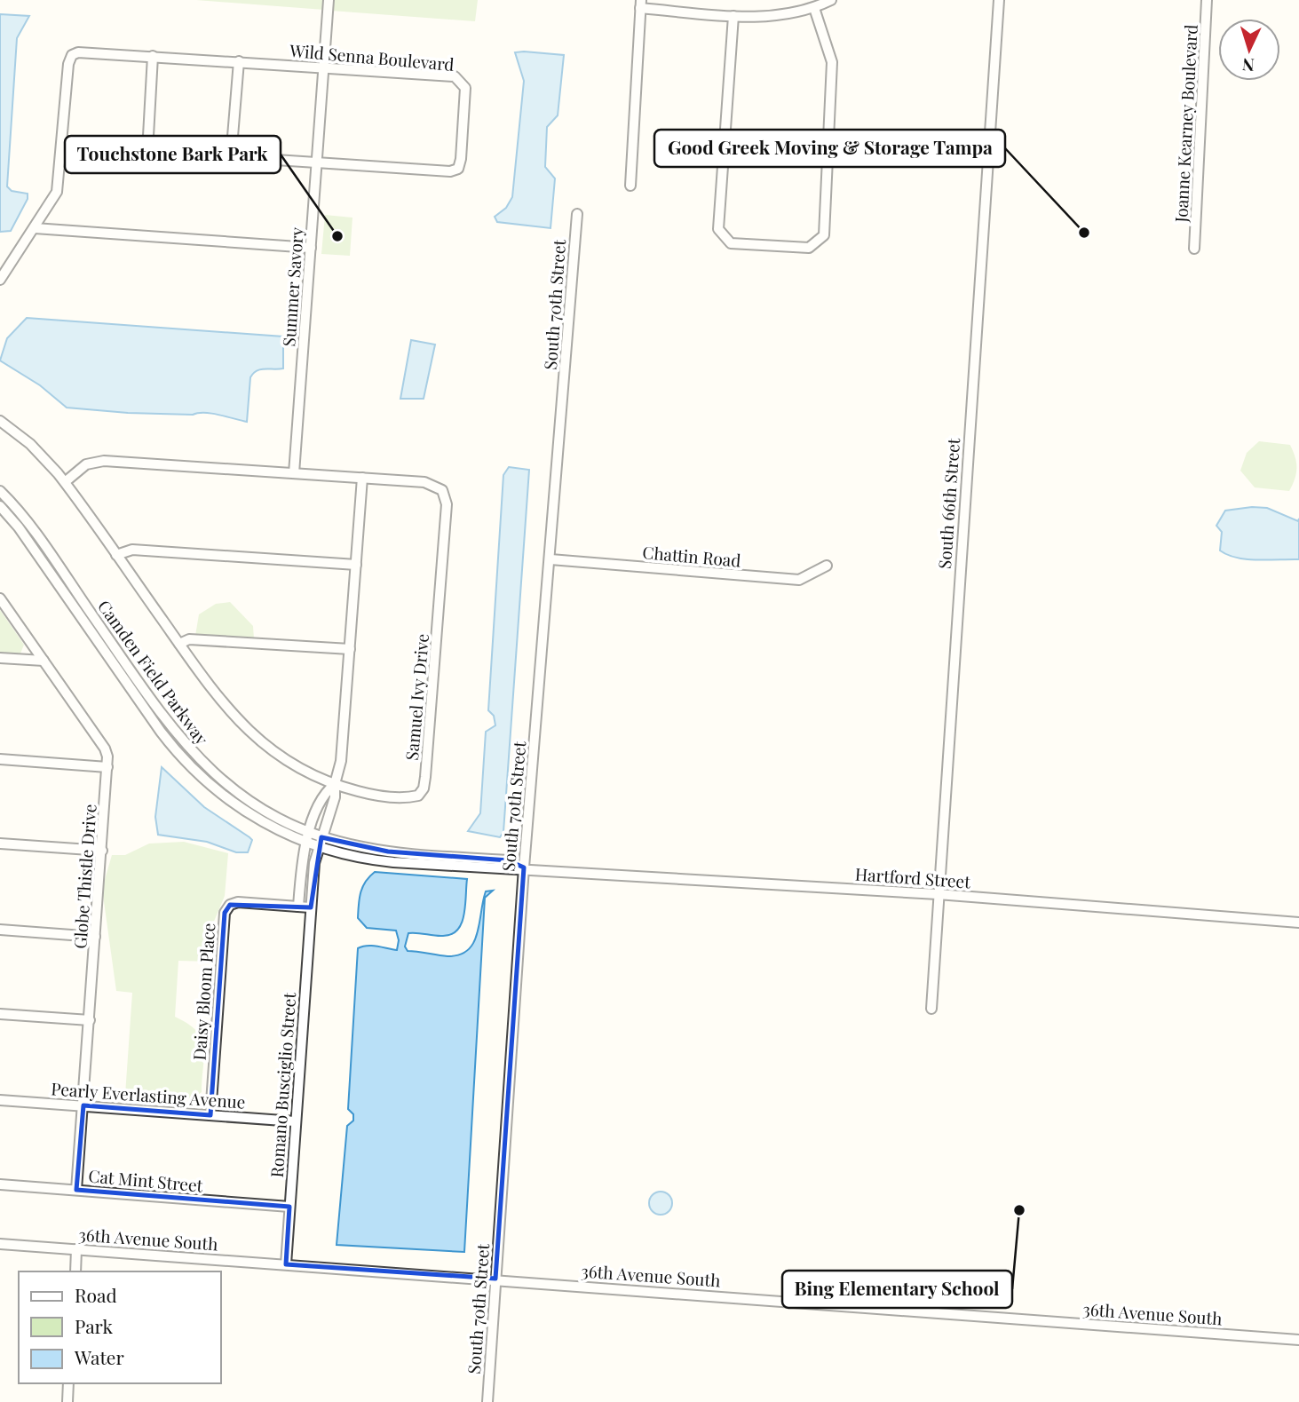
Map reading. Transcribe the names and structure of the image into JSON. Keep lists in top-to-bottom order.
{
  "streets": {
    "street": [
      "Wild Senna Boulevard",
      "Joanne Kearney Boulevard",
      "Summer Savory",
      "South 70th Street",
      "South 66th Street",
      "Chattin Road",
      "Camden Field Parkway",
      "Samuel Ivy Drive",
      "Globe Thistle Drive",
      "Hartford Street",
      "Daisy Bloom Place",
      "Romano Busciglio Street",
      "Pearly Everlasting Avenue",
      "Cat Mint Street",
      "36th Avenue South"
    ]
  },
  "crossings": [
    ["Wild Senna Boulevard", "Summer Savory"],
    ["Summer Savory", "Samuel Ivy Drive"],
    ["South 70th Street", "Chattin Road"],
    ["South 70th Street", "Camden Field Parkway"],
    ["South 70th Street", "Hartford Street"],
    ["South 70th Street", "36th Avenue South"],
    ["South 66th Street", "Hartford Street"],
    ["Camden Field Parkway", "Hartford Street"],
    ["Camden Field Parkway", "Romano Busciglio Street"],
    ["Samuel Ivy Drive", "Romano Busciglio Street"],
    ["Globe Thistle Drive", "Pearly Everlasting Avenue"],
    ["Globe Thistle Drive", "Cat Mint Street"],
    ["Daisy Bloom Place", "Romano Busciglio Street"],
    ["Daisy Bloom Place", "Pearly Everlasting Avenue"],
    ["Romano Busciglio Street", "Pearly Everlasting Avenue"],
    ["Romano Busciglio Street", "Cat Mint Street"],
    ["Romano Busciglio Street", "36th Avenue South"]
  ],
  "places": ["Good Greek Moving & Storage Tampa", "Touchstone Bark Park", "Bing Elementary School"],
  "legend": ["Road", "Park", "Water"],
  "north": "bottom"
}
